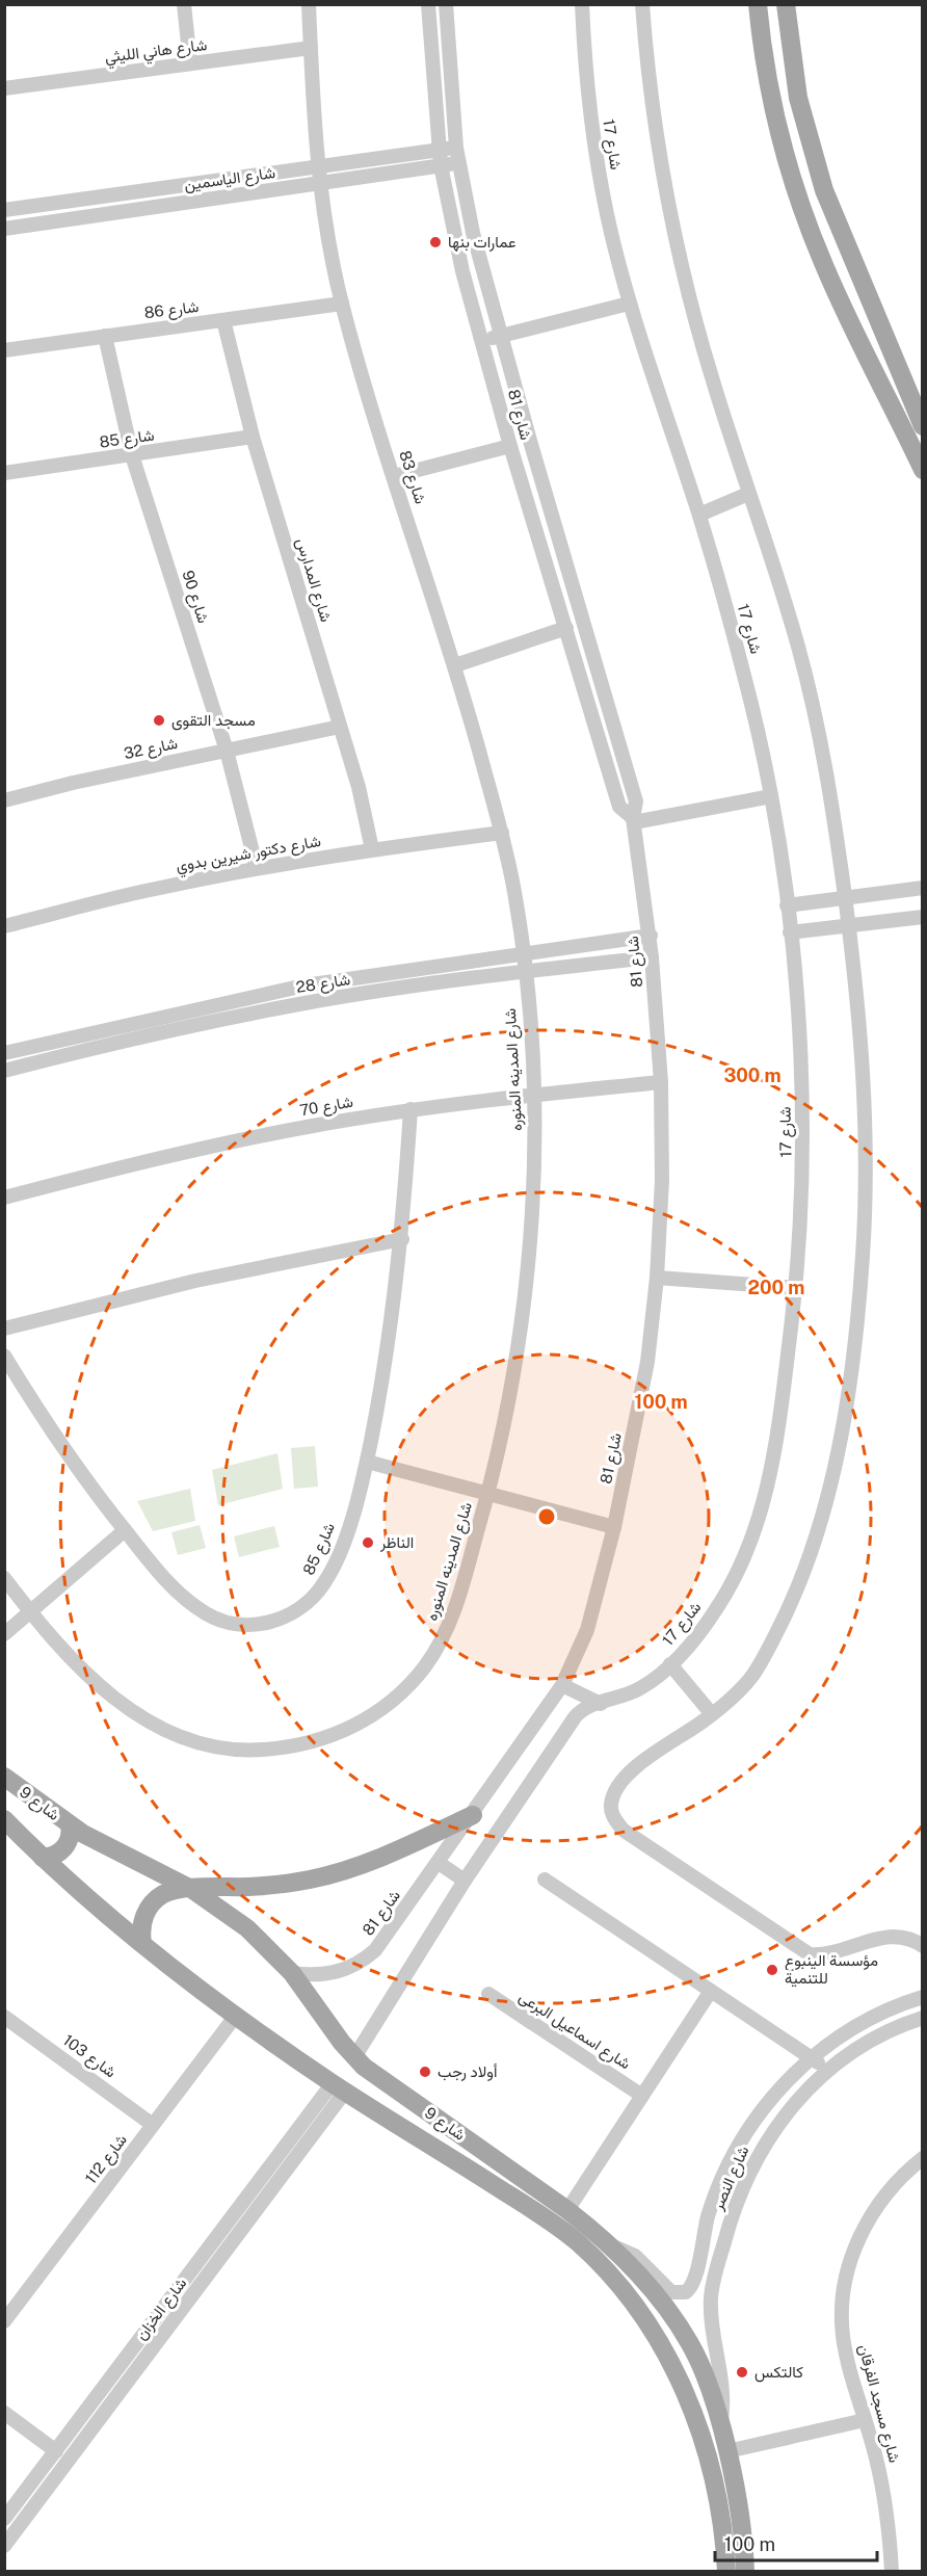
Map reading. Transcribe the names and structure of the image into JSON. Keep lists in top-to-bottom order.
{
  "streets": {
    "main road": ["شارع 9"],
    "street": [
      "شارع هاني الليثي",
      "شارع 17",
      "شارع الياسمين",
      "شارع 86",
      "شارع 81",
      "شارع 85",
      "شارع 83",
      "شارع المدارس",
      "شارع 90",
      "شارع 32",
      "شارع دكتور شيرين بدوي",
      "شارع 28",
      "شارع المدينه المنوره",
      "شارع 70",
      "شارع اسماعيل البرعى",
      "شارع 103",
      "شارع 112",
      "شارع النصر",
      "شارع الخزان",
      "شارع مسجد الفرقان"
    ]
  },
  "crossings": [
    ["شارع هاني الليثي", "شارع 83"],
    ["شارع 17", "شارع 9"],
    ["شارع الياسمين", "شارع 81"],
    ["شارع الياسمين", "شارع 83"],
    ["شارع 86", "شارع 83"],
    ["شارع 86", "شارع المدارس"],
    ["شارع 86", "شارع 90"],
    ["شارع 81", "شارع 28"],
    ["شارع 81", "شارع 70"],
    ["شارع 81", "شارع 9"],
    ["شارع 85", "شارع المدارس"],
    ["شارع 85", "شارع 90"],
    ["شارع 85", "شارع 70"],
    ["شارع 83", "شارع دكتور شيرين بدوي"],
    ["شارع 83", "شارع 28"],
    ["شارع 83", "شارع المدينه المنوره"],
    ["شارع المدارس", "شارع 32"],
    ["شارع المدارس", "شارع دكتور شيرين بدوي"],
    ["شارع 90", "شارع 32"],
    ["شارع 90", "شارع دكتور شيرين بدوي"],
    ["شارع 28", "شارع المدينه المنوره"],
    ["شارع المدينه المنوره", "شارع 70"],
    ["شارع 9", "شارع 112"],
    ["شارع 9", "شارع النصر"],
    ["شارع 9", "شارع الخزان"],
    ["شارع 103", "شارع 112"]
  ],
  "places": [
    "عمارات بنها",
    "مسجد التقوى",
    "الناظر",
    "مؤسسة الينبوع للتنمية",
    "أولاد رجب",
    "كالتكس"
  ],
  "scale_bar": "100 m",
  "rings": ["300 m", "200 m", "100 m"]
}
